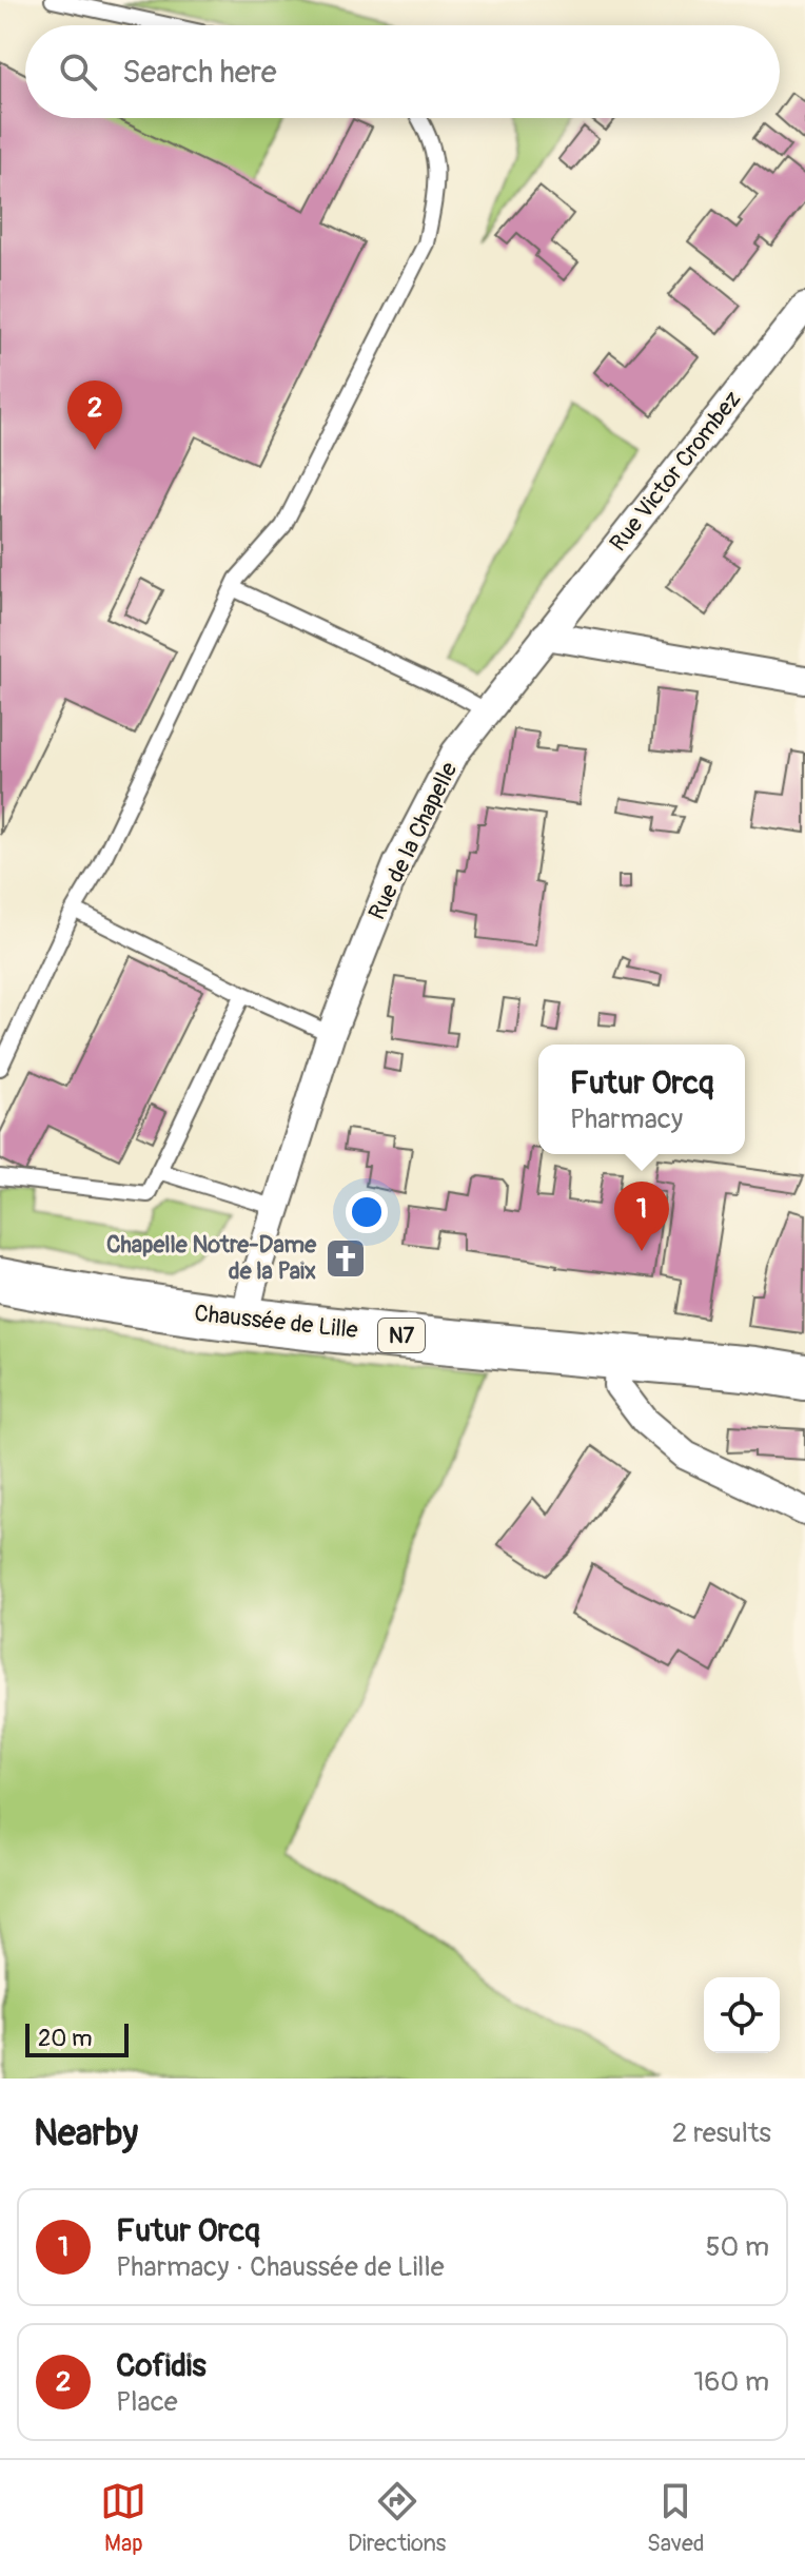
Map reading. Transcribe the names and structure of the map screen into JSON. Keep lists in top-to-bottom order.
{
  "streets": {
    "main road": ["Chaussée de Lille", "N7"],
    "street": ["Rue Victor Crombez", "Rue de la Chapelle"]
  },
  "crossings": [
    ["Rue Victor Crombez", "Rue de la Chapelle"],
    ["Rue de la Chapelle", "Chaussée de Lille"]
  ],
  "places": {
    "church": ["Chapelle Notre-Dame de la Paix"]
  },
  "scale_bar": "20 m",
  "page": {
    "search": "Search here",
    "pins": ["2", "1"],
    "popup": ["Futur Orcq", "Pharmacy"],
    "scale": "20 m",
    "heading": ["Nearby", "2 results"],
    "list": [
      {
        "mark": "1",
        "name": "Futur Orcq",
        "note": "Pharmacy · Chaussée de Lille",
        "value": "50 m"
      },
      {
        "mark": "2",
        "name": "Cofidis",
        "note": "Place",
        "value": "160 m"
      }
    ],
    "nav": ["Map", "Directions", "Saved"]
  }
}
